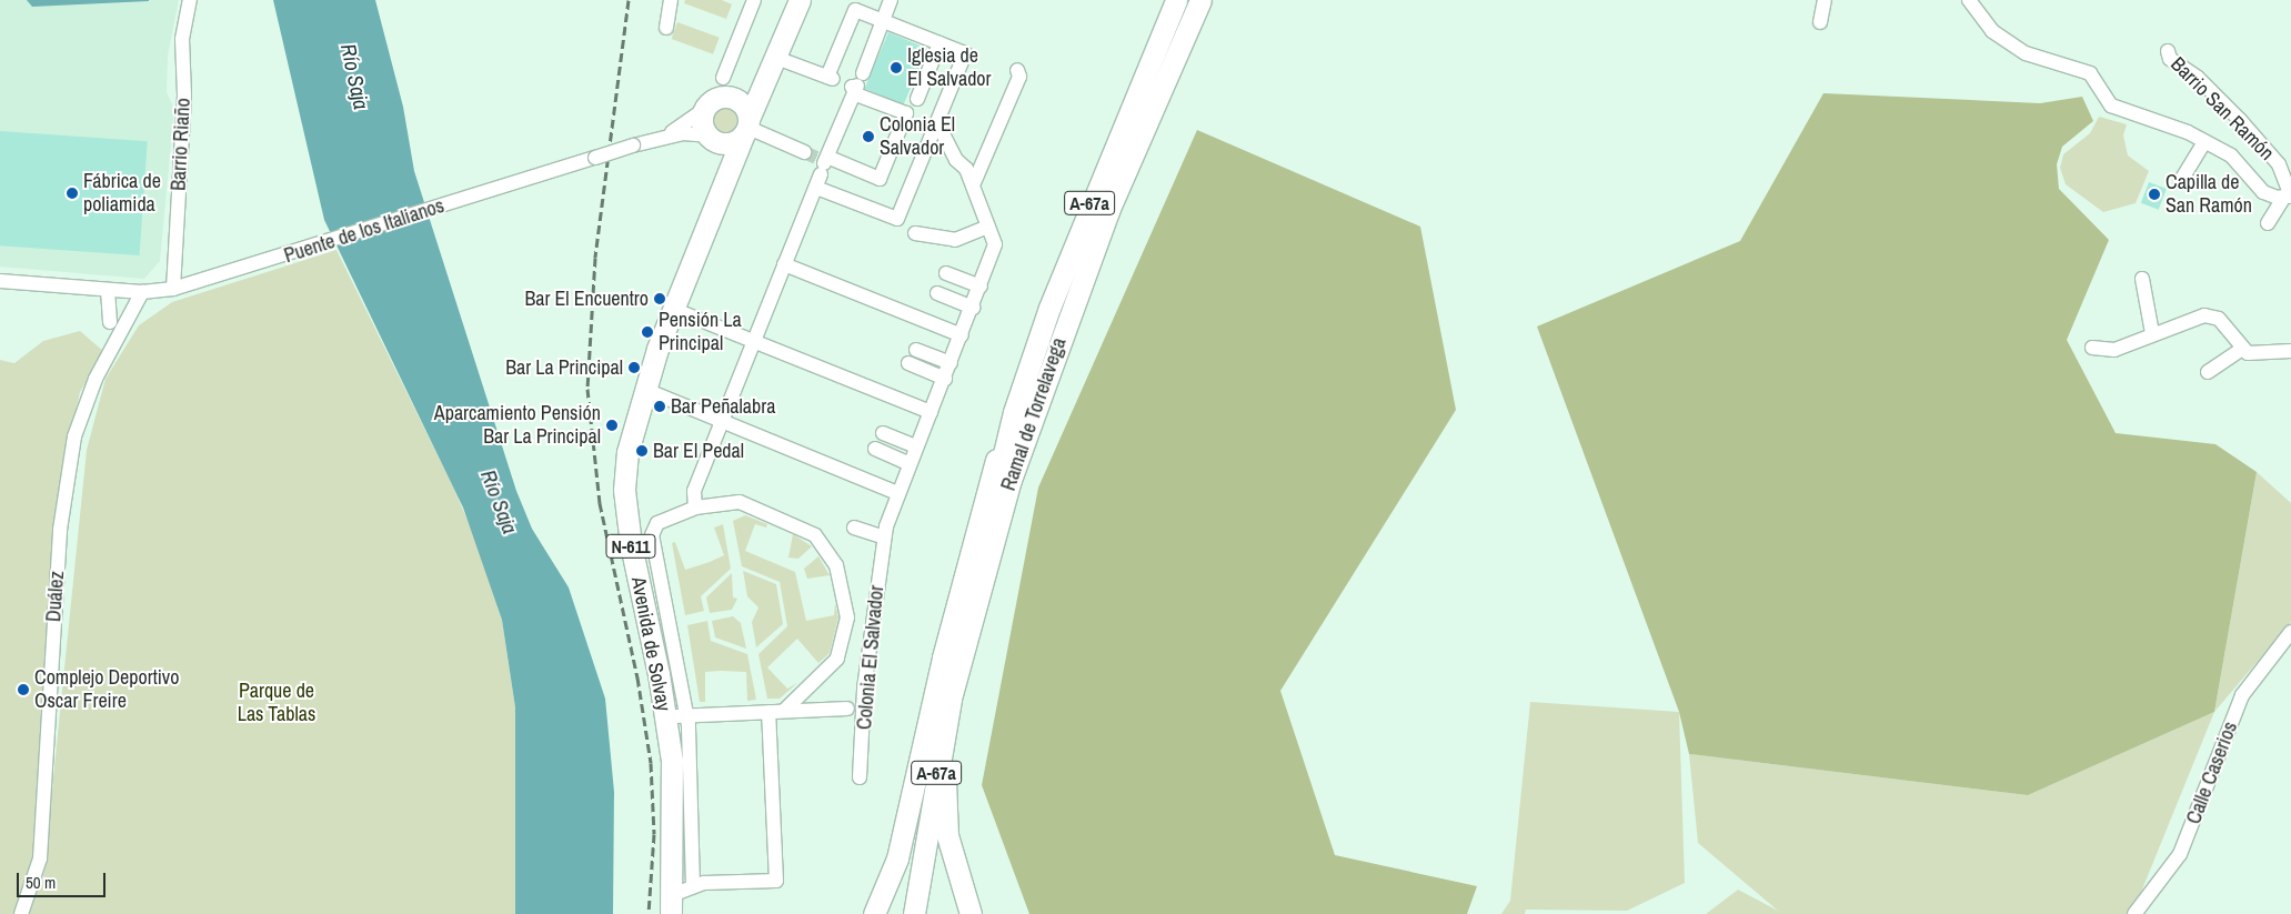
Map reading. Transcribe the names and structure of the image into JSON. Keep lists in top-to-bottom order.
{
  "streets": {
    "highway": [
      "A-67a",
      "Ramal de Torrelavega",
      "N-611",
      "Avenida de Solvay"
    ],
    "street": [
      "Barrio San Ramón",
      "Barrio Riaño",
      "Puente de los Italianos",
      "Duález",
      "Colonia El Salvador",
      "Calle Caserios"
    ]
  },
  "crossings": [
    ["Barrio Riaño", "Puente de los Italianos"],
    ["Puente de los Italianos", "Duález"],
    ["N-611", "Avenida de Solvay"]
  ],
  "water": ["Río Saja"],
  "parks": ["Parque de Las Tablas"],
  "places": [
    "Iglesia de El Salvador",
    "Colonia El Salvador",
    "Fábrica de poliamida",
    "Capilla de San Ramón",
    "Bar El Encuentro",
    "Pensión La Principal",
    "Bar La Principal",
    "Bar Peñalabra",
    "Aparcamiento Pensión Bar La Principal",
    "Bar El Pedal",
    "Complejo Deportivo Oscar Freire"
  ],
  "scale_bar": "50 m"
}
